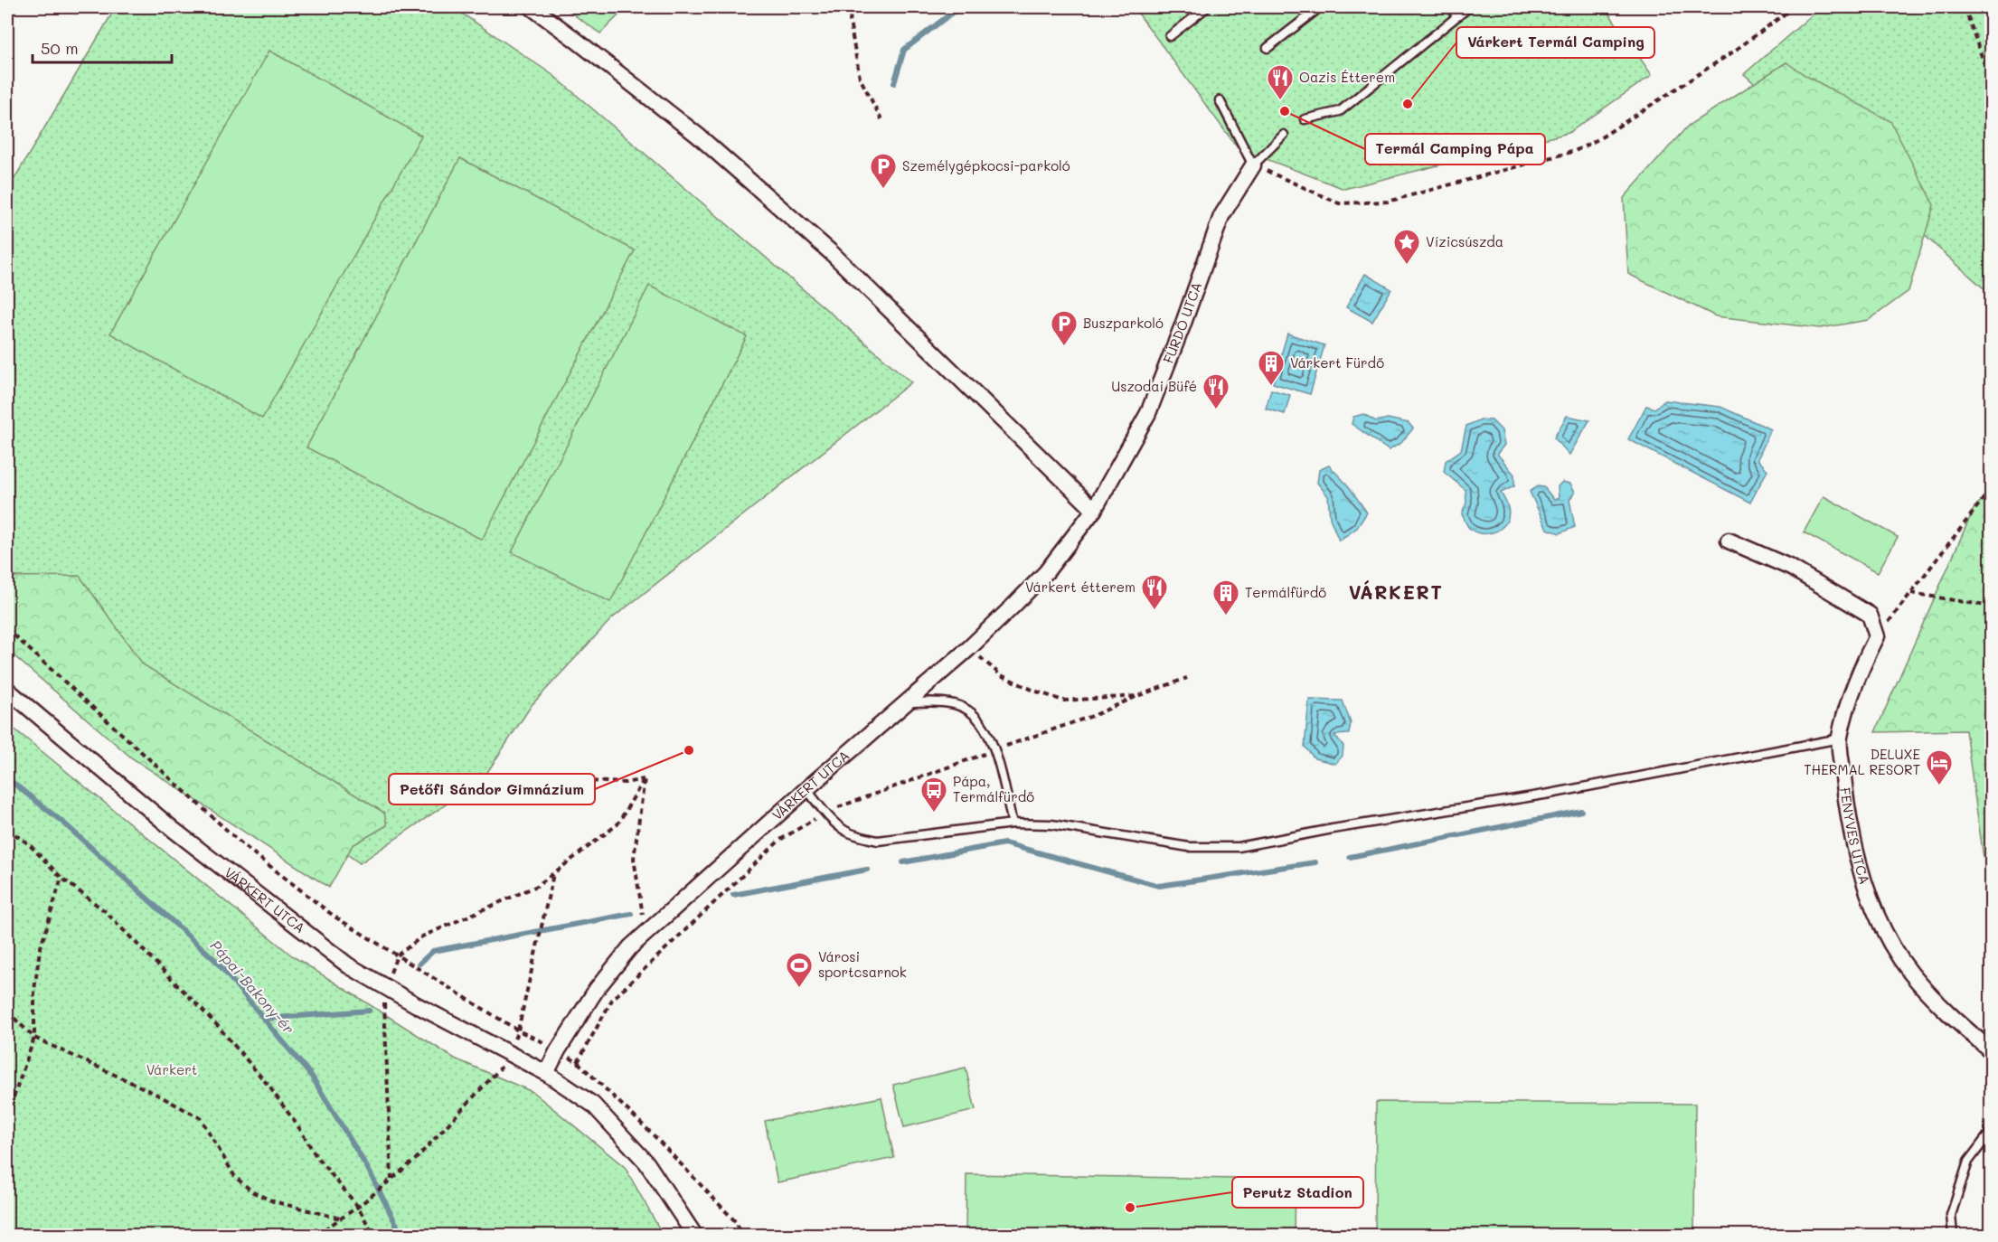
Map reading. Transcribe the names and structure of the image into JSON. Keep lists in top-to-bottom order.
{
  "streets": {
    "street": ["FÜRDŐ UTCA", "VÁRKERT UTCA", "FENYVES UTCA"]
  },
  "crossings": [
    ["FÜRDŐ UTCA", "VÁRKERT UTCA"]
  ],
  "districts": ["VÁRKERT"],
  "water": ["Pápai-Bakony-ér"],
  "parks": ["Várkert"],
  "places": {
    "restaurant": ["Oazis Étterem", "Uszodai Büfé", "Várkert étterem"],
    "other": [
      "Várkert Termál Camping",
      "Termál Camping Pápa",
      "Petőfi Sándor Gimnázium",
      "Perutz Stadion"
    ],
    "parking": ["Személygépkocsi-parkoló", "Buszparkoló"],
    "place": ["Vízicsúszda"],
    "building": ["Várkert Fürdő", "Termálfürdő"],
    "hotel": ["DELUXE THERMAL RESORT"],
    "bus stop": ["Pápa, Termálfürdő"],
    "sports": ["Városi sportcsarnok"]
  },
  "scale_bar": "50 m"
}
